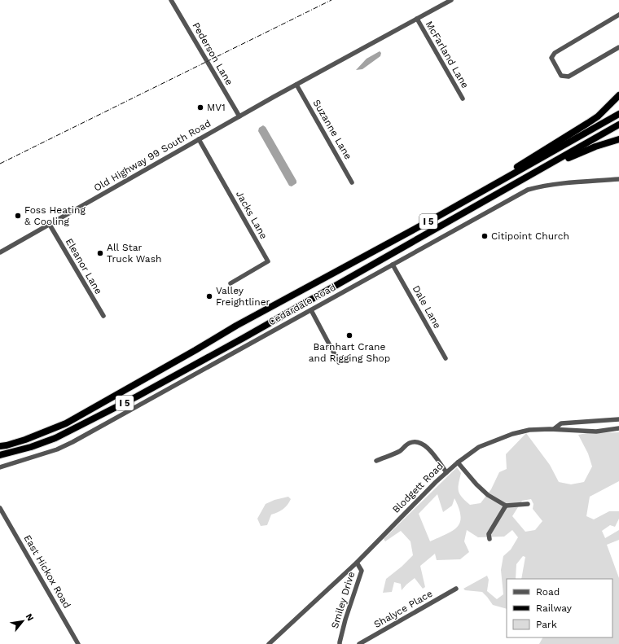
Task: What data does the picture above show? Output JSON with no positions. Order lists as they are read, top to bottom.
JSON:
{
  "streets": {
    "highway": ["I 5"],
    "street": [
      "Pederson Lane",
      "McFarland Lane",
      "Suzanne Lane",
      "Old Highway 99 South Road",
      "Jacks Lane",
      "Eleanor Lane",
      "Cedardale Road",
      "Dale Lane",
      "Blodgett Road",
      "East Hickox Road",
      "Smiley Drive",
      "Shalyce Place"
    ]
  },
  "crossings": [
    ["Pederson Lane", "Old Highway 99 South Road"],
    ["McFarland Lane", "Old Highway 99 South Road"],
    ["Suzanne Lane", "Old Highway 99 South Road"],
    ["Old Highway 99 South Road", "Jacks Lane"],
    ["Old Highway 99 South Road", "Eleanor Lane"],
    ["Cedardale Road", "Dale Lane"],
    ["Blodgett Road", "Smiley Drive"]
  ],
  "places": [
    "MV1",
    "Foss Heating & Cooling",
    "Citipoint Church",
    "All Star Truck Wash",
    "Valley Freightliner",
    "Barnhart Crane and Rigging Shop"
  ],
  "legend": ["Road", "Railway", "Park"],
  "north": "top right"
}
